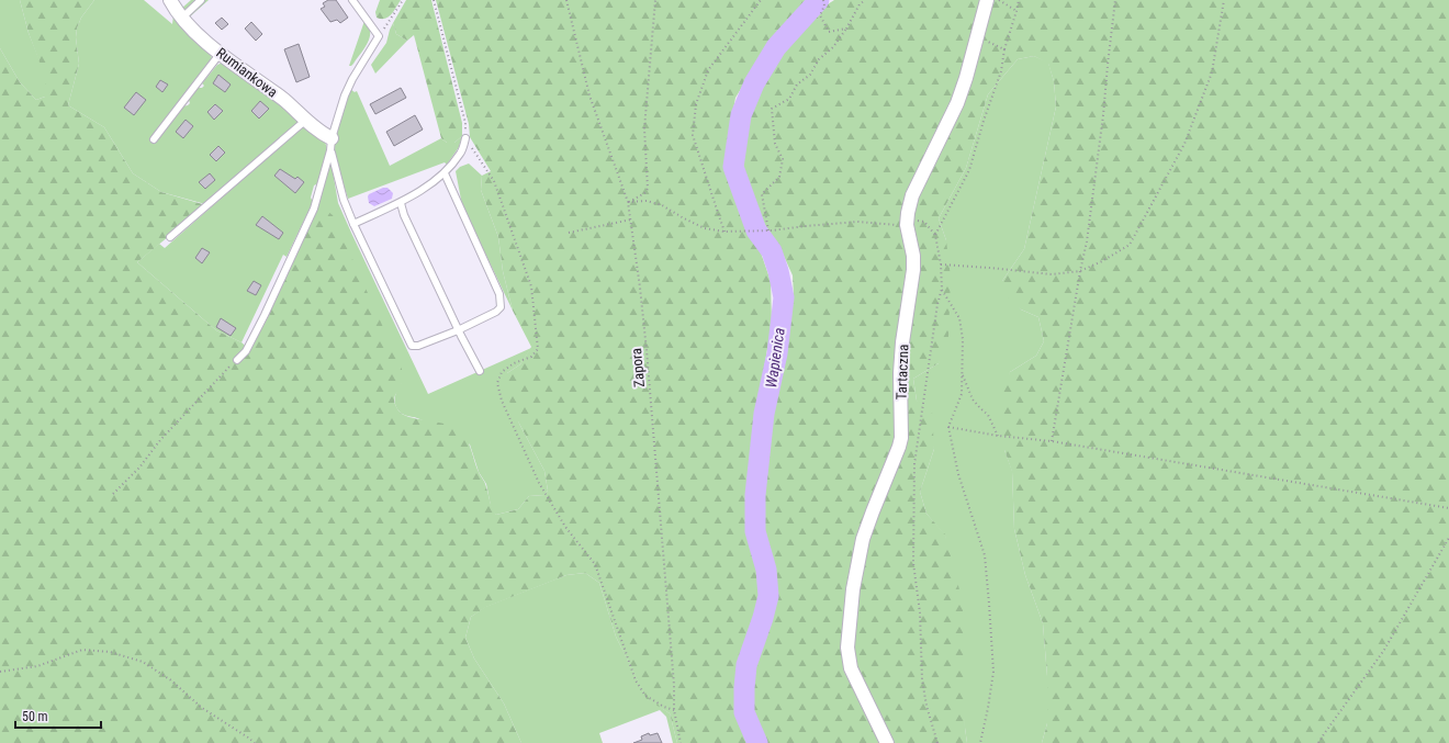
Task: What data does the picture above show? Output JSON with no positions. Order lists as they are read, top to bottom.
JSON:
{
  "streets": {
    "street": ["Rumiankowa", "Tartaczna"],
    "path": ["Zapora"]
  },
  "water": ["Wapienica"],
  "scale_bar": "50 m"
}
